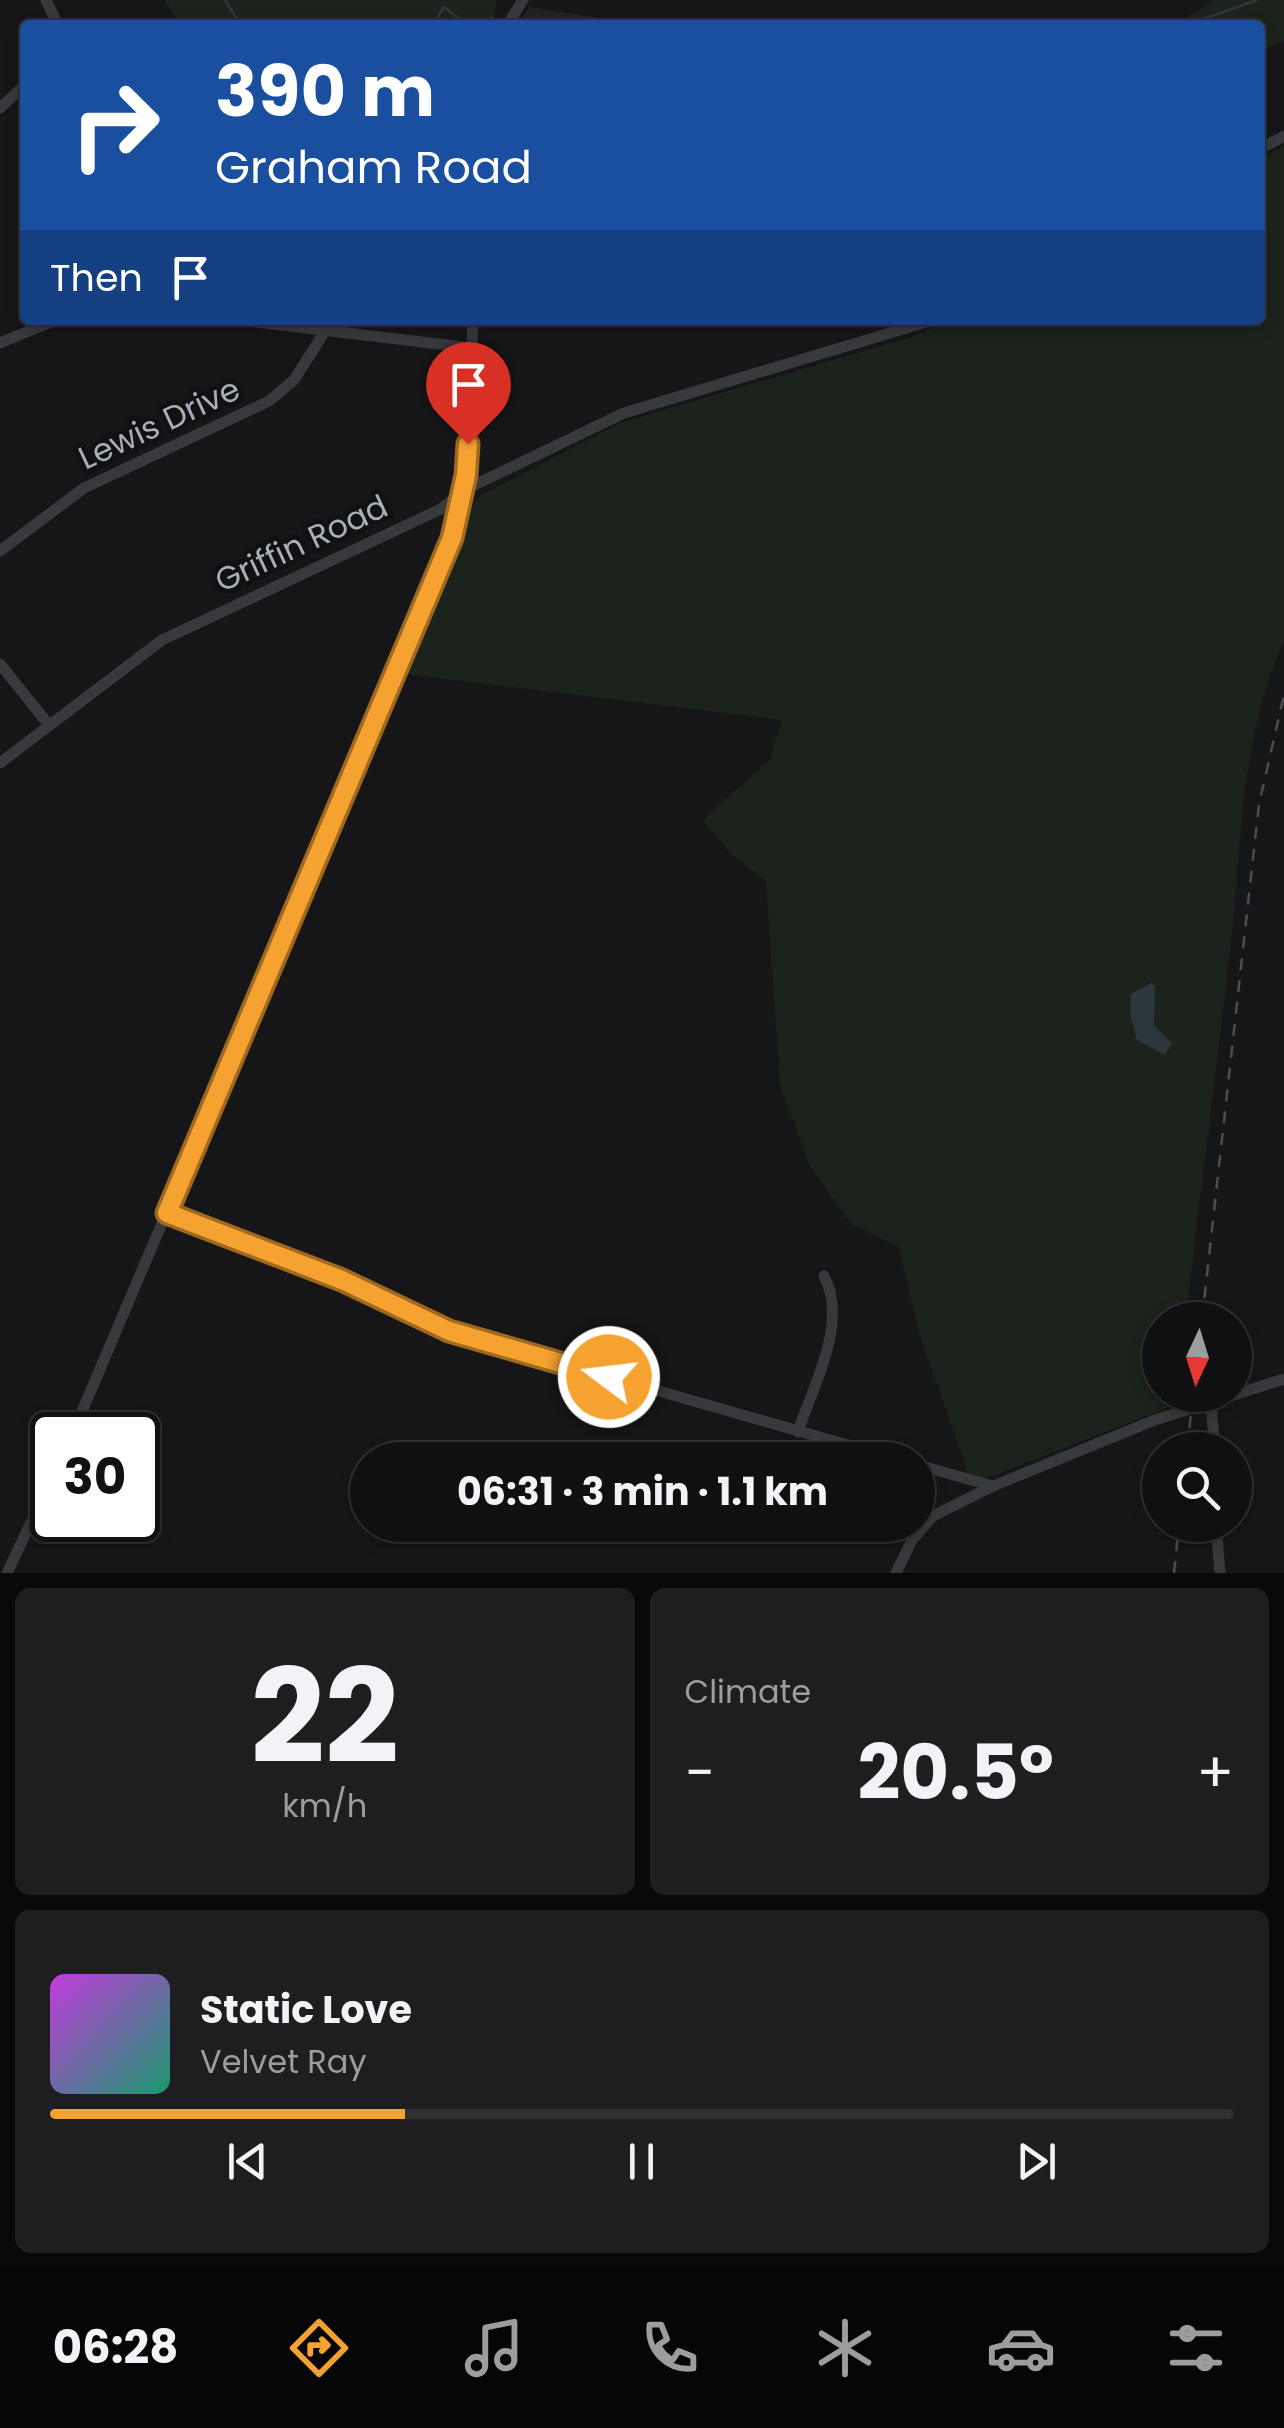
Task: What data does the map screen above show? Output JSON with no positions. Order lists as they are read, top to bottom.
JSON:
{
  "streets": {
    "street": ["Lewis Drive", "Griffin Road"]
  },
  "north": "bottom",
  "page": {
    "turn": ["390 m", "Graham Road"],
    "then": "Then",
    "limit": "30",
    "trip": "06:31 · 3 min · 1.1 km",
    "tile": [
      ["22", "km/h"],
      "Climate"
    ],
    "heat": ["−", "20.5°", "+"],
    "song": ["Static Love", "Velvet Ray"],
    "tabs": "06:28"
  }
}
